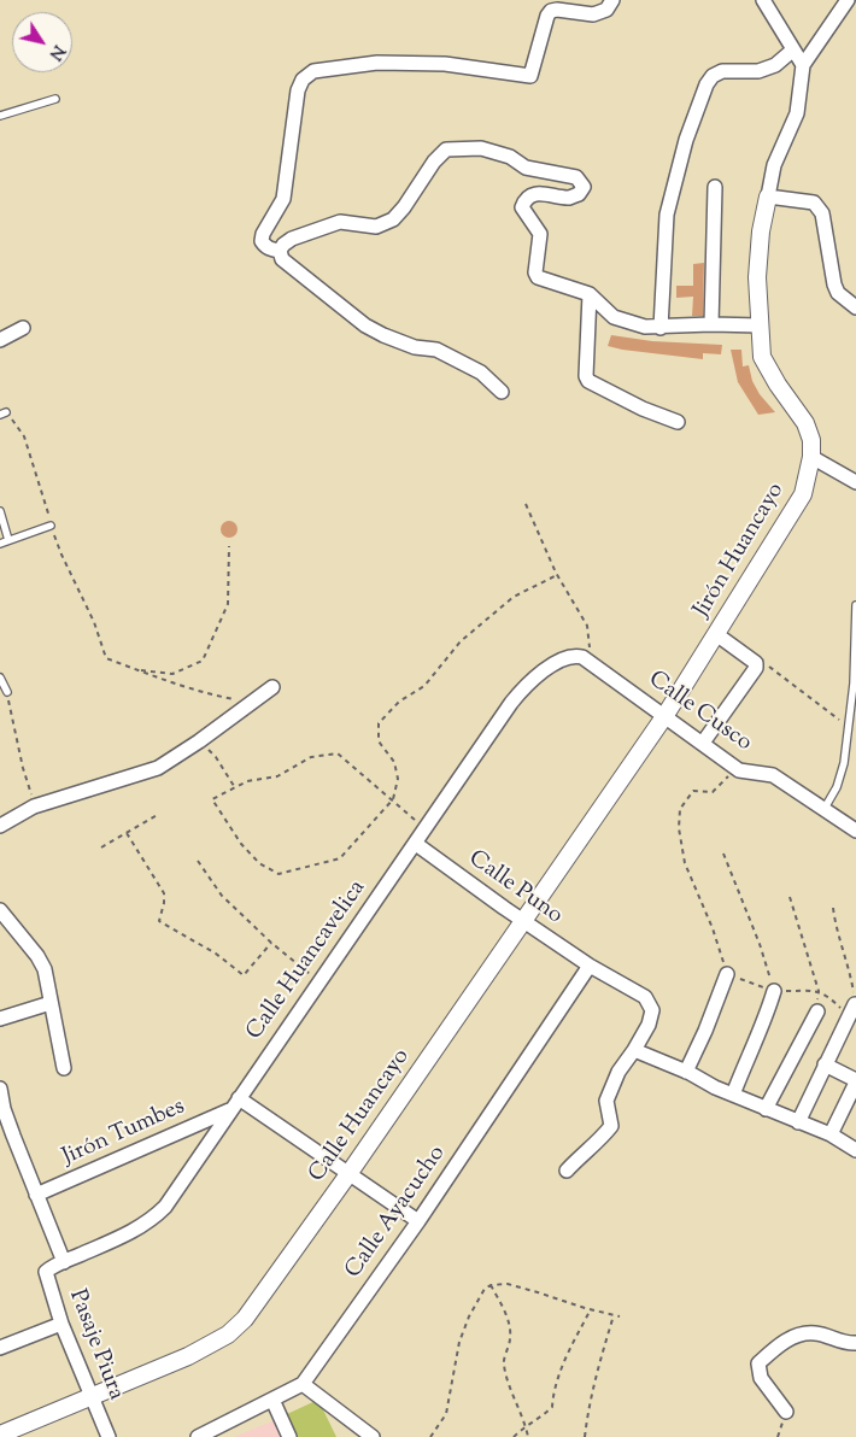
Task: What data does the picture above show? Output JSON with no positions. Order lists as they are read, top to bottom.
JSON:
{
  "streets": {
    "street": [
      "Jirón Huancayo",
      "Calle Cusco",
      "Calle Puno",
      "Calle Huancavelica",
      "Calle Huancayo",
      "Jirón Tumbes",
      "Calle Ayacucho",
      "Pasaje Piura"
    ]
  },
  "crossings": [
    ["Jirón Huancayo", "Calle Cusco"],
    ["Jirón Huancayo", "Calle Huancayo"],
    ["Calle Cusco", "Calle Huancavelica"],
    ["Calle Cusco", "Calle Huancayo"],
    ["Calle Puno", "Calle Huancavelica"],
    ["Calle Puno", "Calle Huancayo"],
    ["Calle Puno", "Calle Ayacucho"],
    ["Calle Huancavelica", "Jirón Tumbes"],
    ["Calle Huancavelica", "Pasaje Piura"],
    ["Calle Huancayo", "Pasaje Piura"]
  ],
  "north": "bottom right"
}
